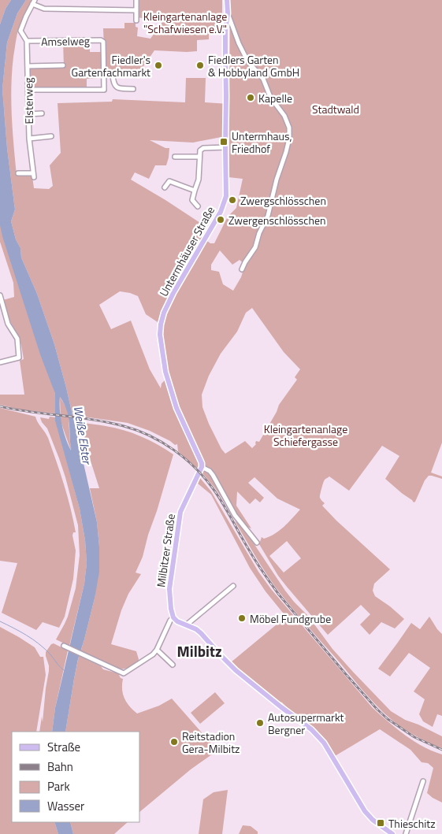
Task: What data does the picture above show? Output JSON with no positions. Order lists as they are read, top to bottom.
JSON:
{
  "streets": {
    "main road": ["Untermhäuser Straße", "Milbitzer Straße"],
    "street": ["Amselweg", "Elsterweg"]
  },
  "crossings": [
    ["Amselweg", "Elsterweg"],
    ["Untermhäuser Straße", "Milbitzer Straße"]
  ],
  "districts": ["Milbitz"],
  "water": ["Weiße Elster"],
  "parks": ["Kleingartenanlage \"Schafwiesen e.V.\"", "Stadtwald", "Kleingartenanlage Schiefergasse"],
  "places": {
    "other": [
      "Fiedler's Gartenfachmarkt",
      "Fiedlers Garten & Hobbyland GmbH",
      "Kapelle",
      "Zwergschlösschen",
      "Zwergenschlösschen",
      "Möbel Fundgrube",
      "Autosupermarkt Bergner",
      "Reitstadion Gera-Milbitz"
    ],
    "transit": ["Untermhaus, Friedhof", "Thieschitz"]
  },
  "legend": [
    "Straße",
    "Bahn",
    "Park",
    "Wasser"
  ]
}
